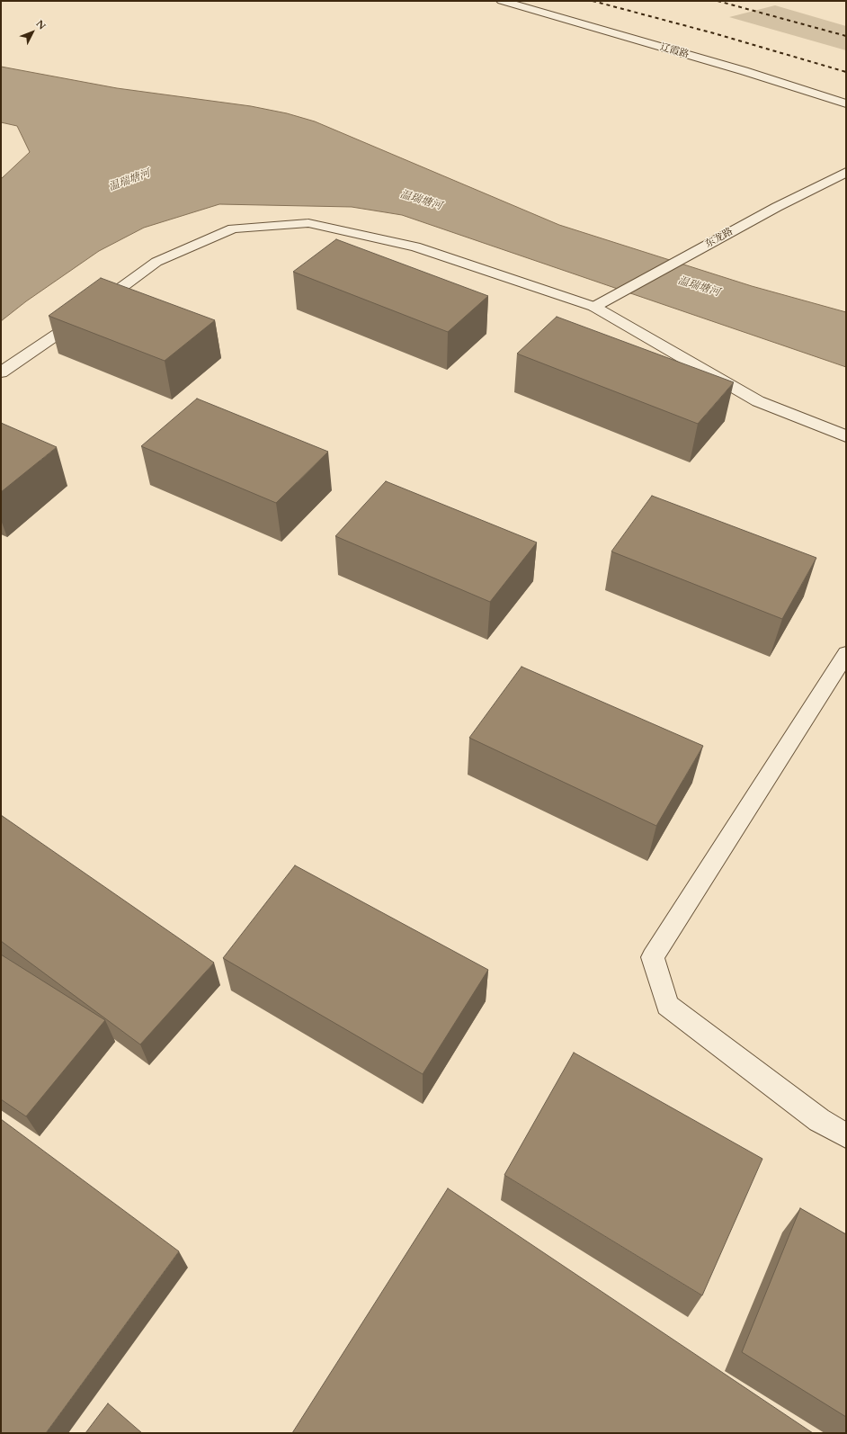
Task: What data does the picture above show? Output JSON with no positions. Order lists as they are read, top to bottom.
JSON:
{
  "streets": {
    "street": ["辽霞路", "东龙路"]
  },
  "water": ["温瑞塘河"],
  "north": "top right"
}
